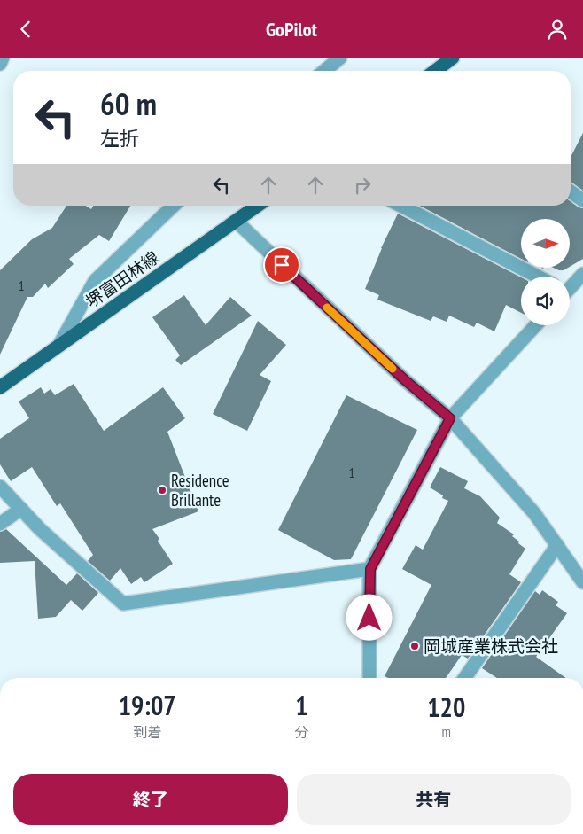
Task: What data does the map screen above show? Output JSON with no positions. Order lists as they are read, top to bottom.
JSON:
{
  "streets": {
    "main road": ["堺富田林線"]
  },
  "places": ["Residence Brillante", "岡城産業株式会社"],
  "house_numbers": ["1", "1"],
  "north": "right",
  "page": {
    "header": "GoPilot",
    "turn": ["60 m", "左折"],
    "eta": [
      "19:07",
      "到着",
      "1",
      "分",
      "120",
      "m"
    ],
    "buttons": ["終了", "共有"]
  }
}
